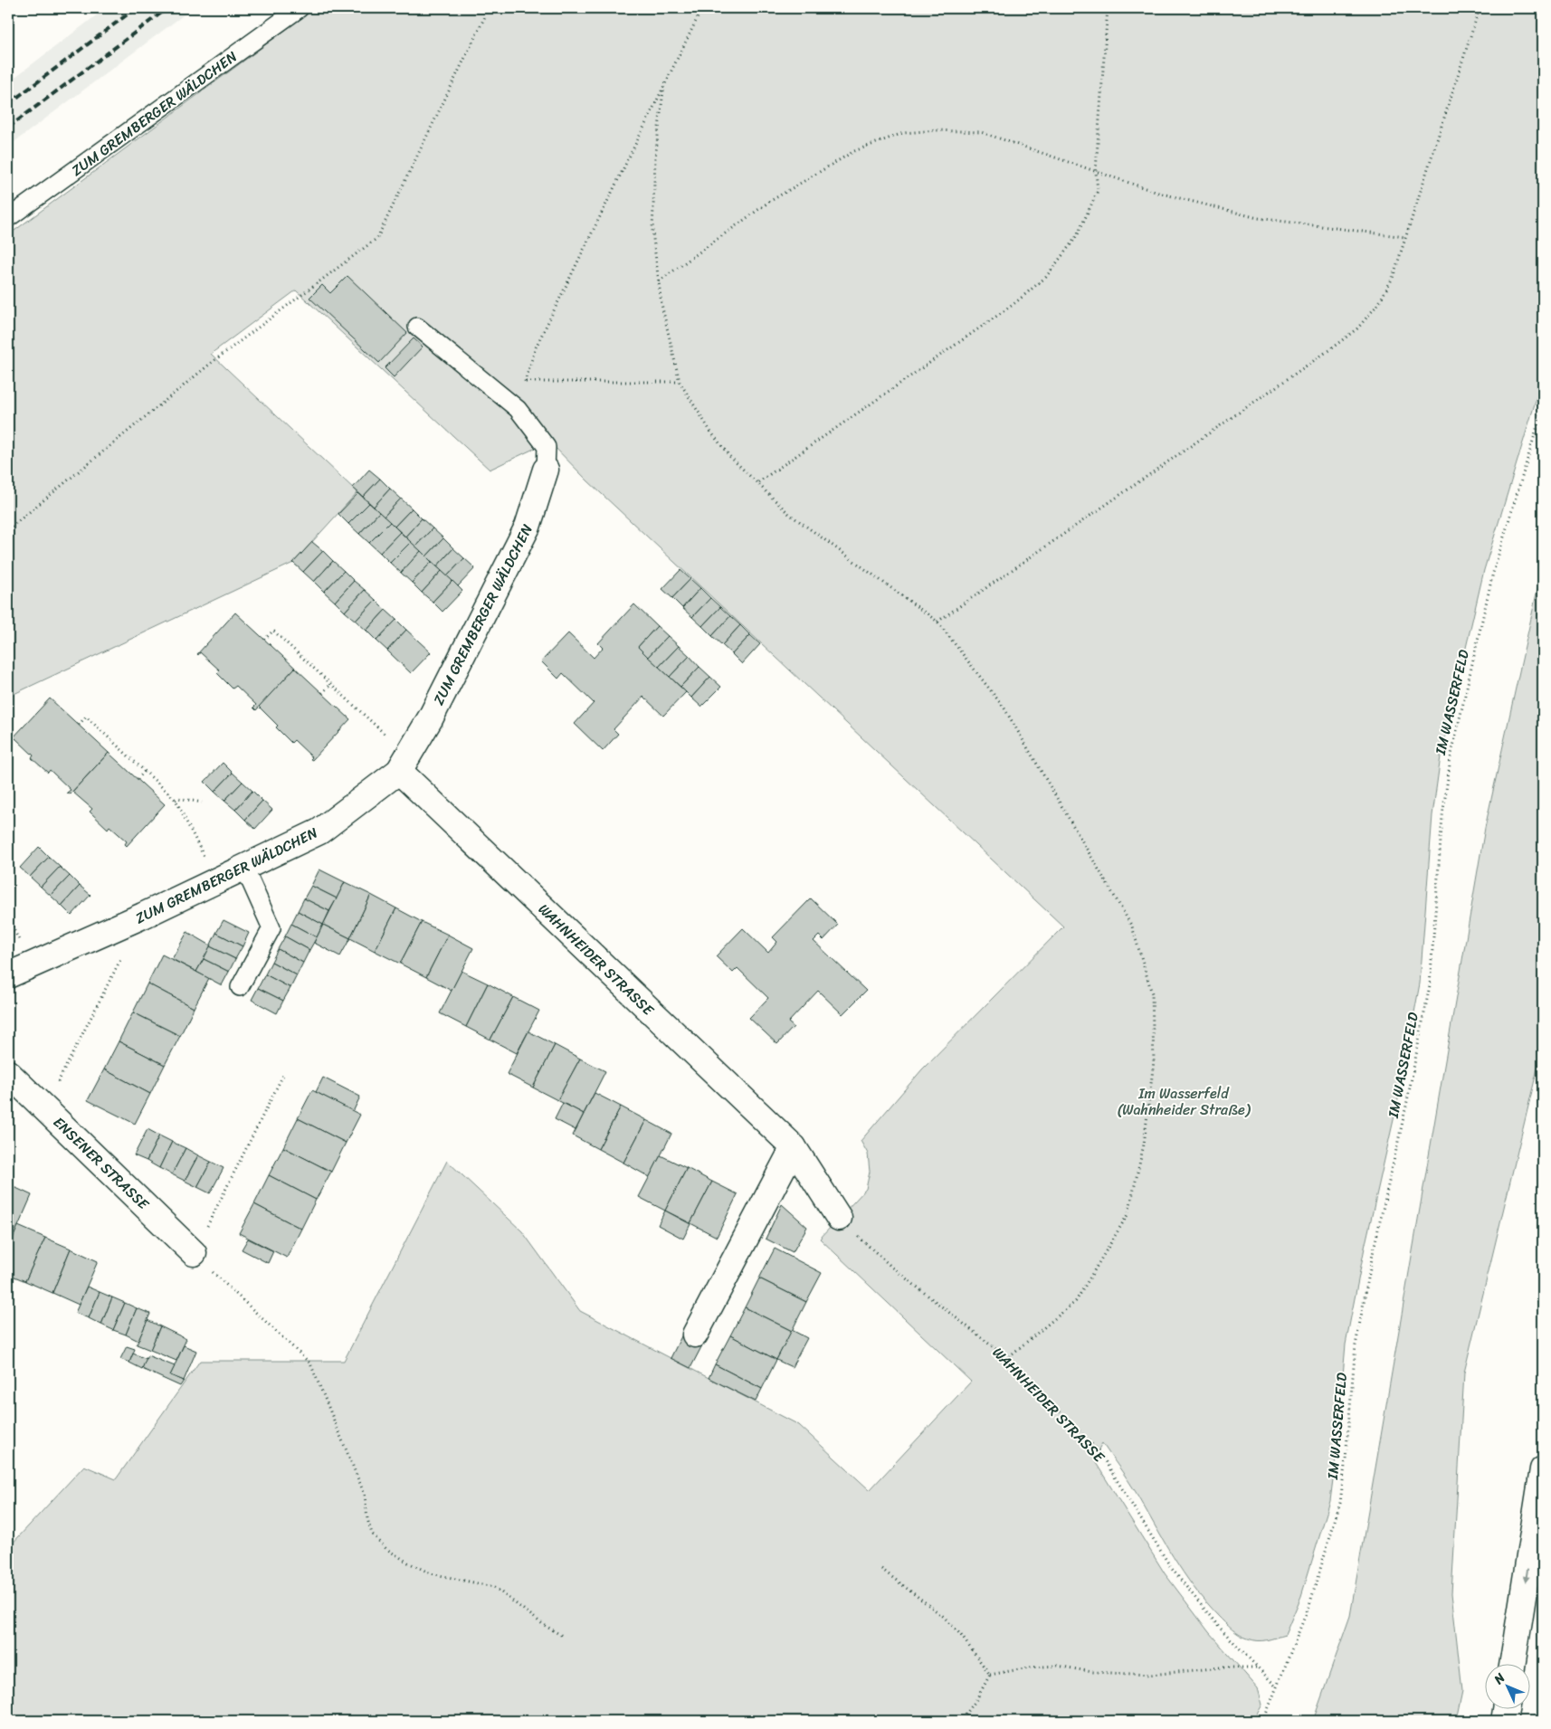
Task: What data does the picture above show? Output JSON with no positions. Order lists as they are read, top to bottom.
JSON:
{
  "streets": {
    "main road": ["ZUM GREMBERGER WÄLDCHEN", "WAHNHEIDER STRASSE", "ENSENER STRASSE"],
    "path": ["IM WASSERFELD"]
  },
  "crossings": [
    ["ZUM GREMBERGER WÄLDCHEN", "WAHNHEIDER STRASSE"],
    ["IM WASSERFELD", "WAHNHEIDER STRASSE"]
  ],
  "parks": ["Im Wasserfeld (Wahnheider Straße)"],
  "north": "top left"
}
